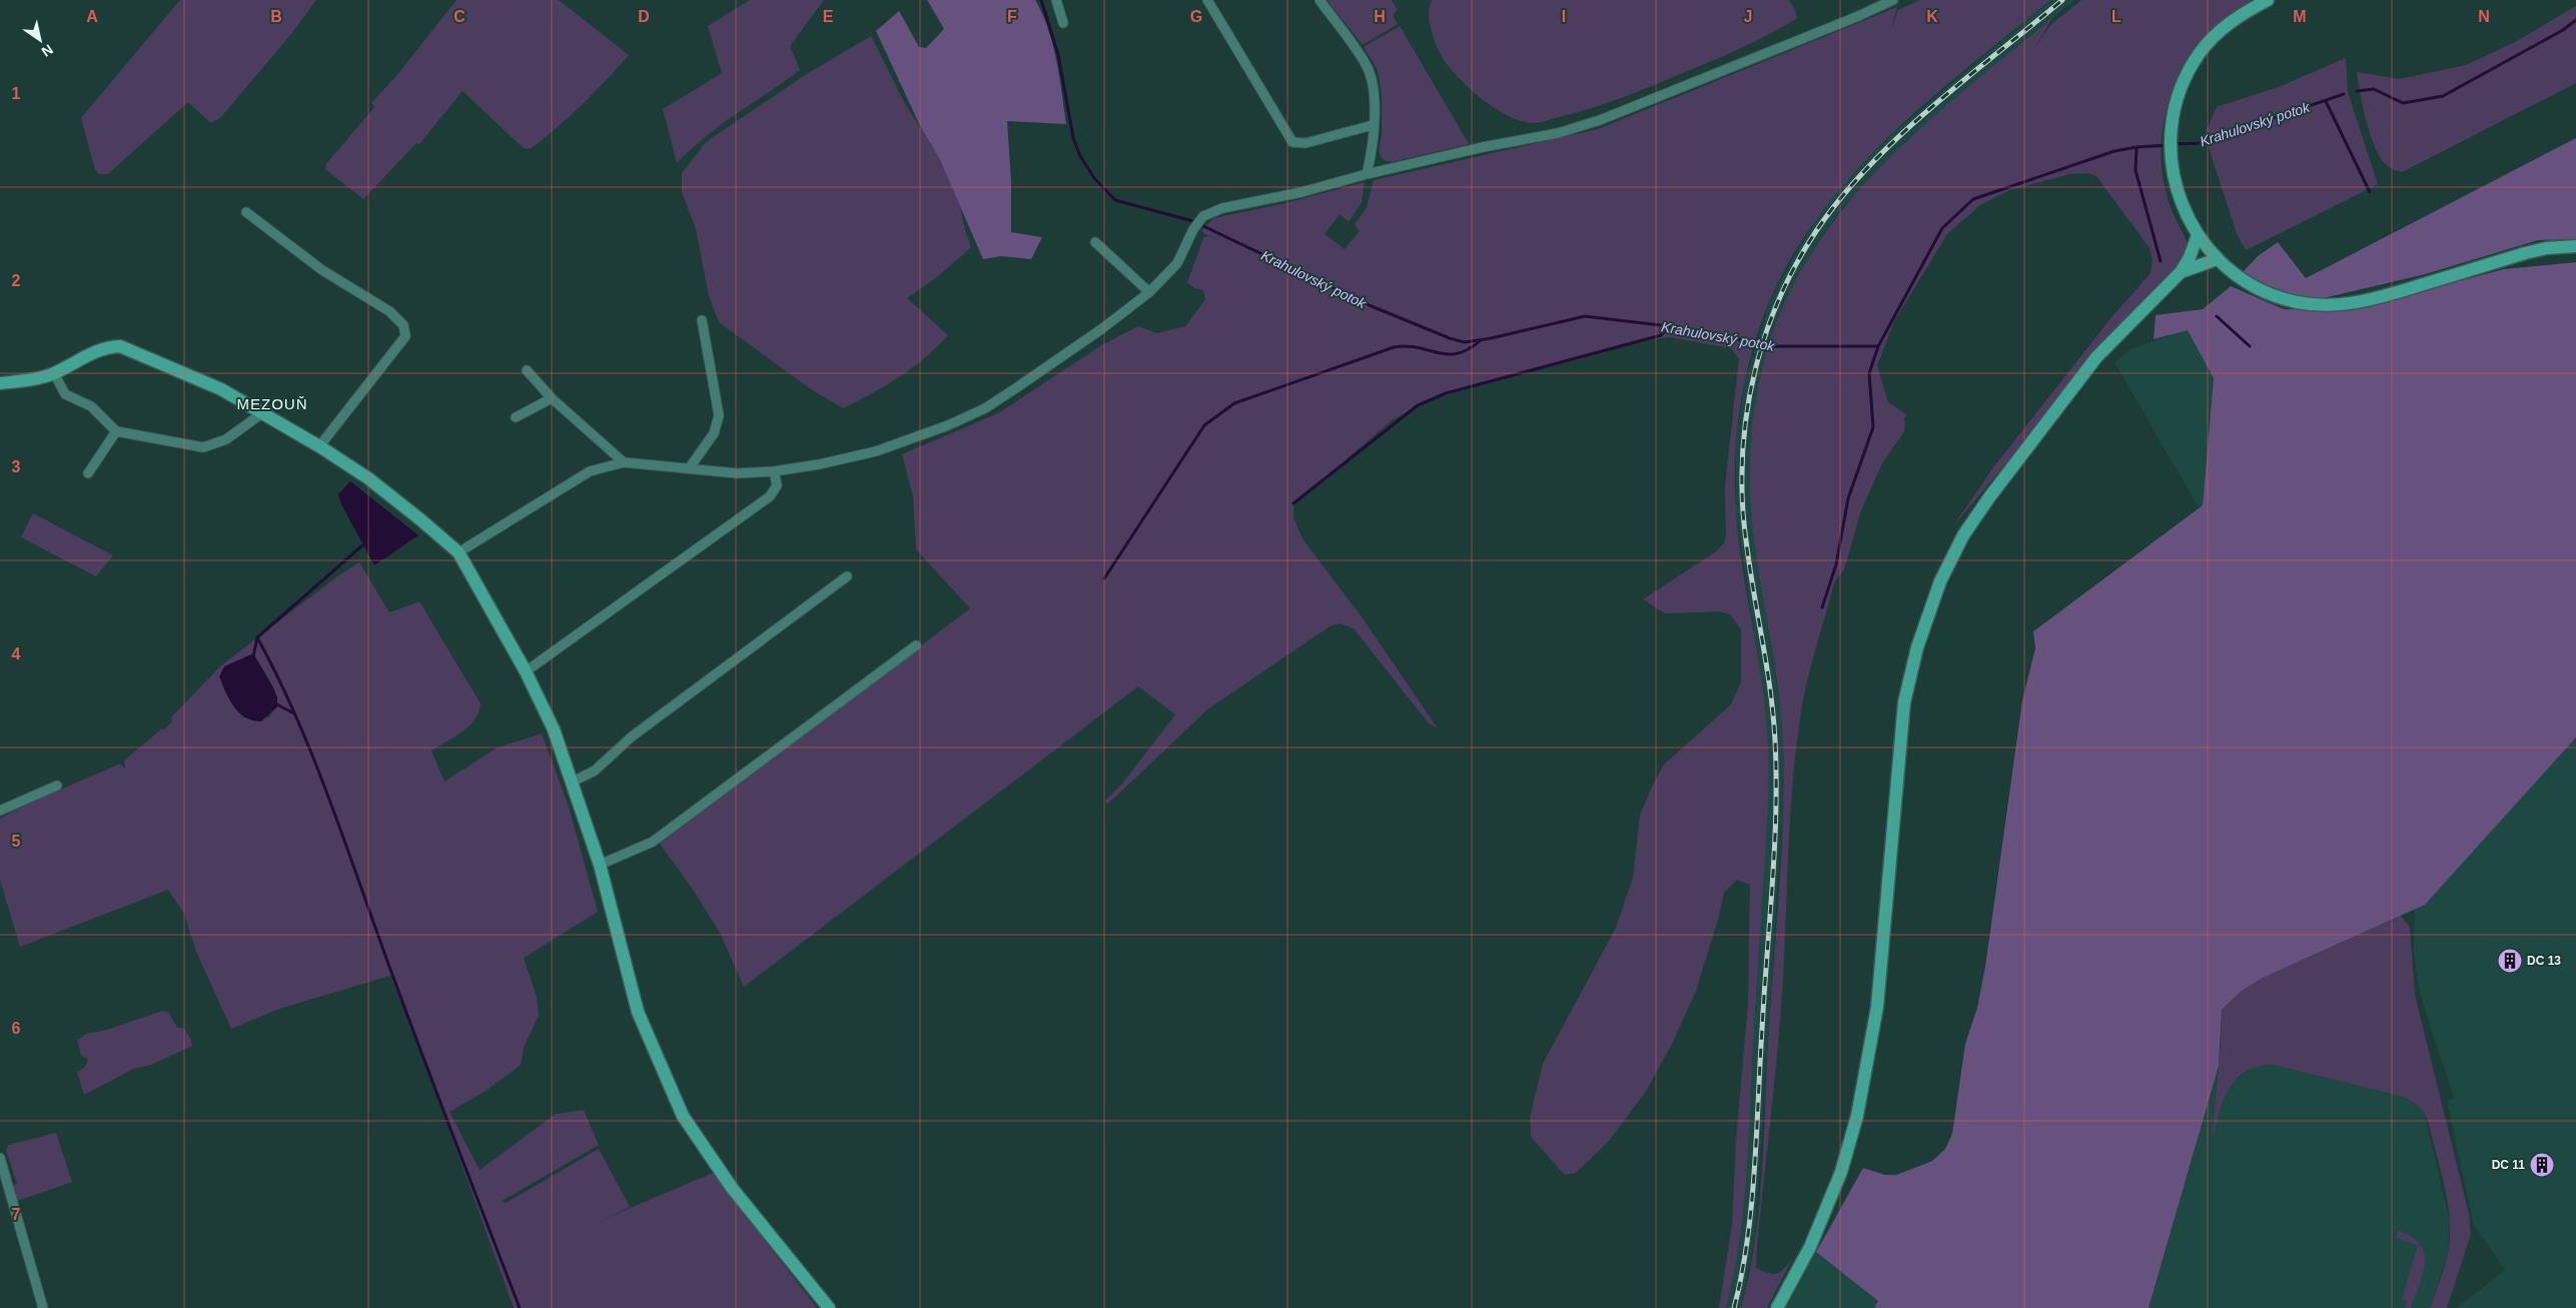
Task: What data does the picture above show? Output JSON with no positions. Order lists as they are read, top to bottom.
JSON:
{
  "districts": ["MEZOUŇ"],
  "water": ["Krahulovský potok"],
  "places": {
    "building": ["DC 13", "DC 11"]
  },
  "north": "bottom right",
  "grid": {
    "columns": [
      "A",
      "B",
      "C",
      "D",
      "E",
      "F",
      "G",
      "H",
      "I",
      "J",
      "K",
      "L",
      "M",
      "N"
    ],
    "rows": [
      "1",
      "2",
      "3",
      "4",
      "5",
      "6",
      "7"
    ]
  }
}
